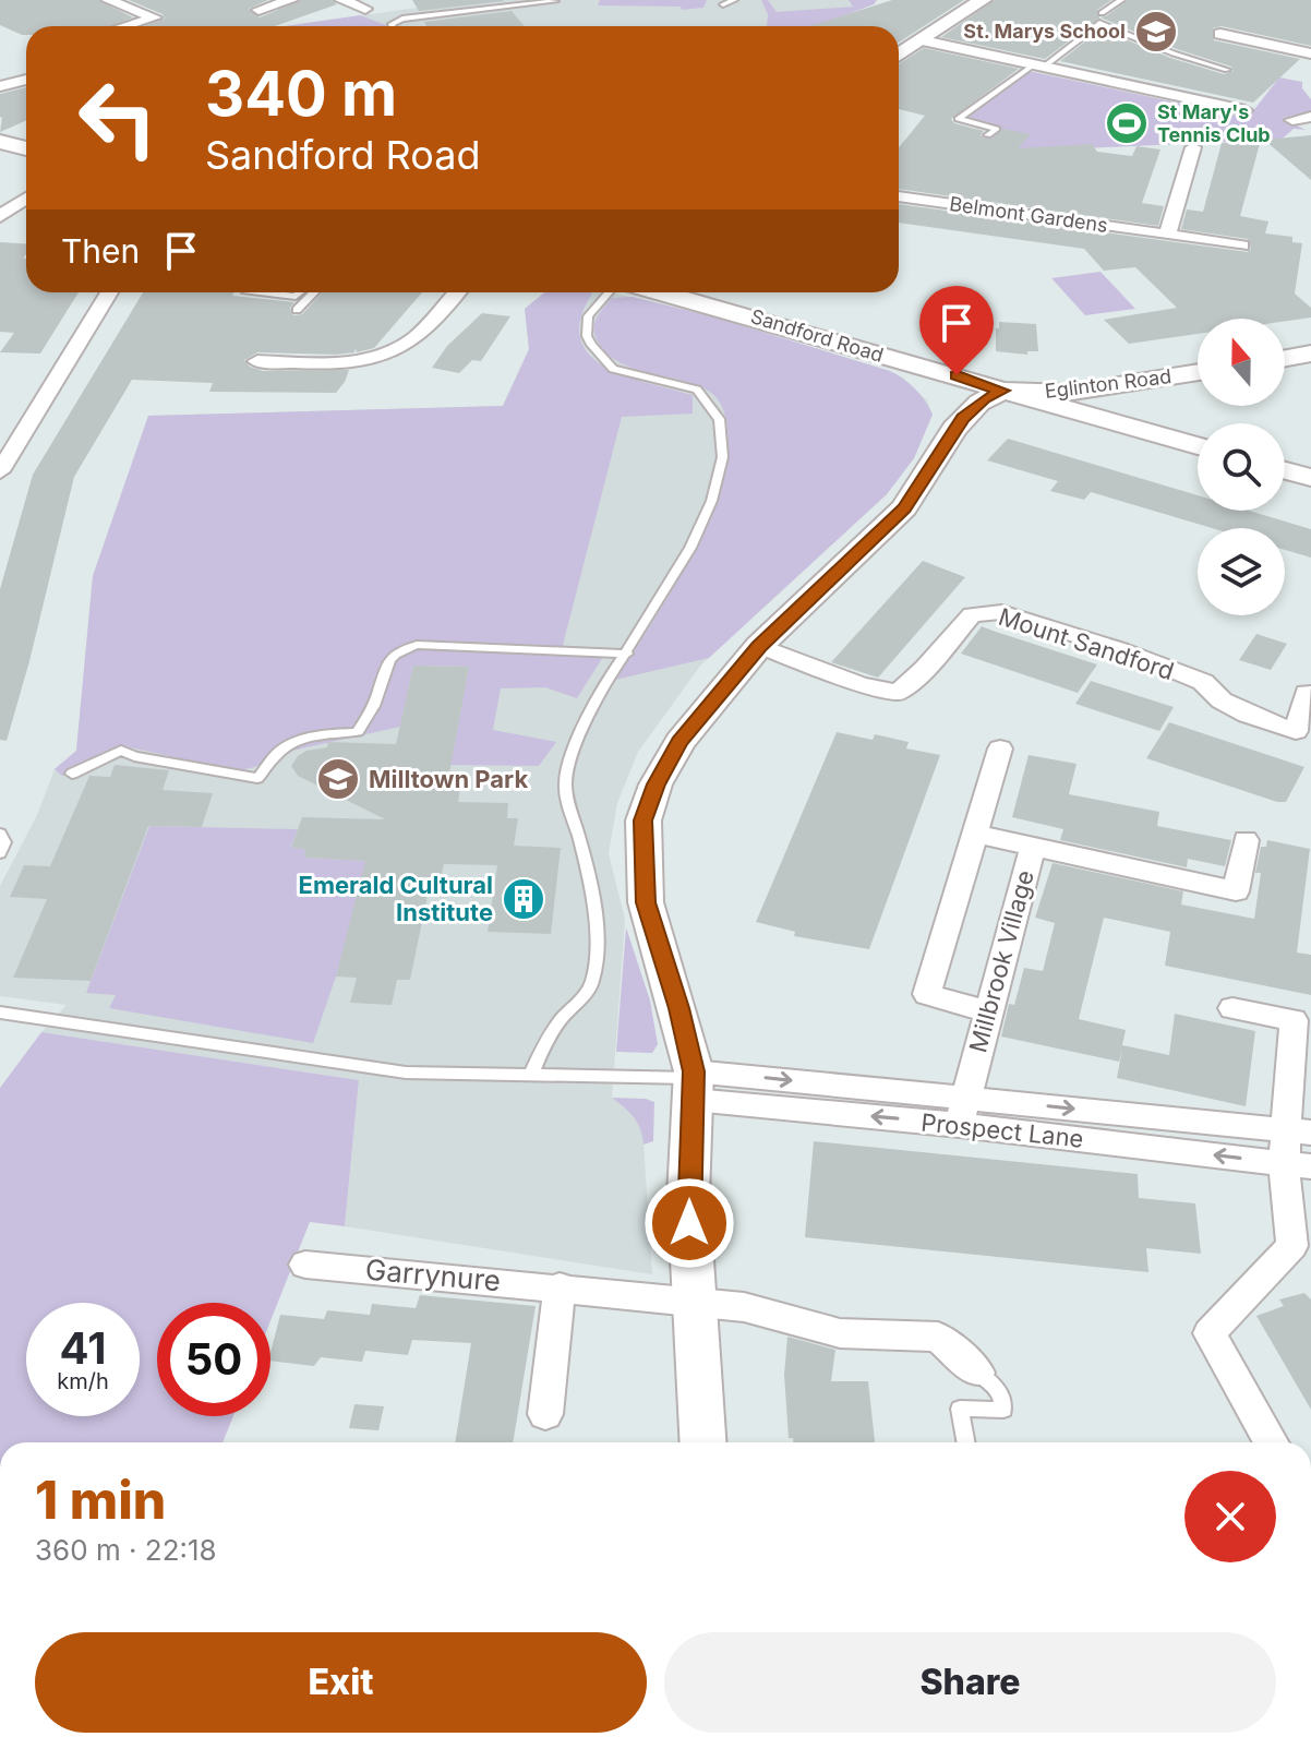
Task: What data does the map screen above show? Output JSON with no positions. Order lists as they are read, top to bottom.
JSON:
{
  "streets": {
    "main road": ["Sandford Road", "Eglinton Road"],
    "street": [
      "Belmont Gardens",
      "Mount Sandford",
      "Millbrook Village",
      "Prospect Lane",
      "Garrynure"
    ]
  },
  "crossings": [
    ["Sandford Road", "Eglinton Road"],
    ["Millbrook Village", "Prospect Lane"]
  ],
  "places": {
    "school or university": ["St. Marys School", "Milltown Park"],
    "sports": ["St Mary's Tennis Club"],
    "building": ["Emerald Cultural Institute"]
  },
  "north": "top",
  "page": {
    "turn": ["340 m", "Sandford Road"],
    "then": "Then",
    "speed": "41 km/h",
    "limit": "50",
    "heading": ["1 min", "360 m · 22:18"],
    "buttons": ["Exit", "Share"]
  }
}
